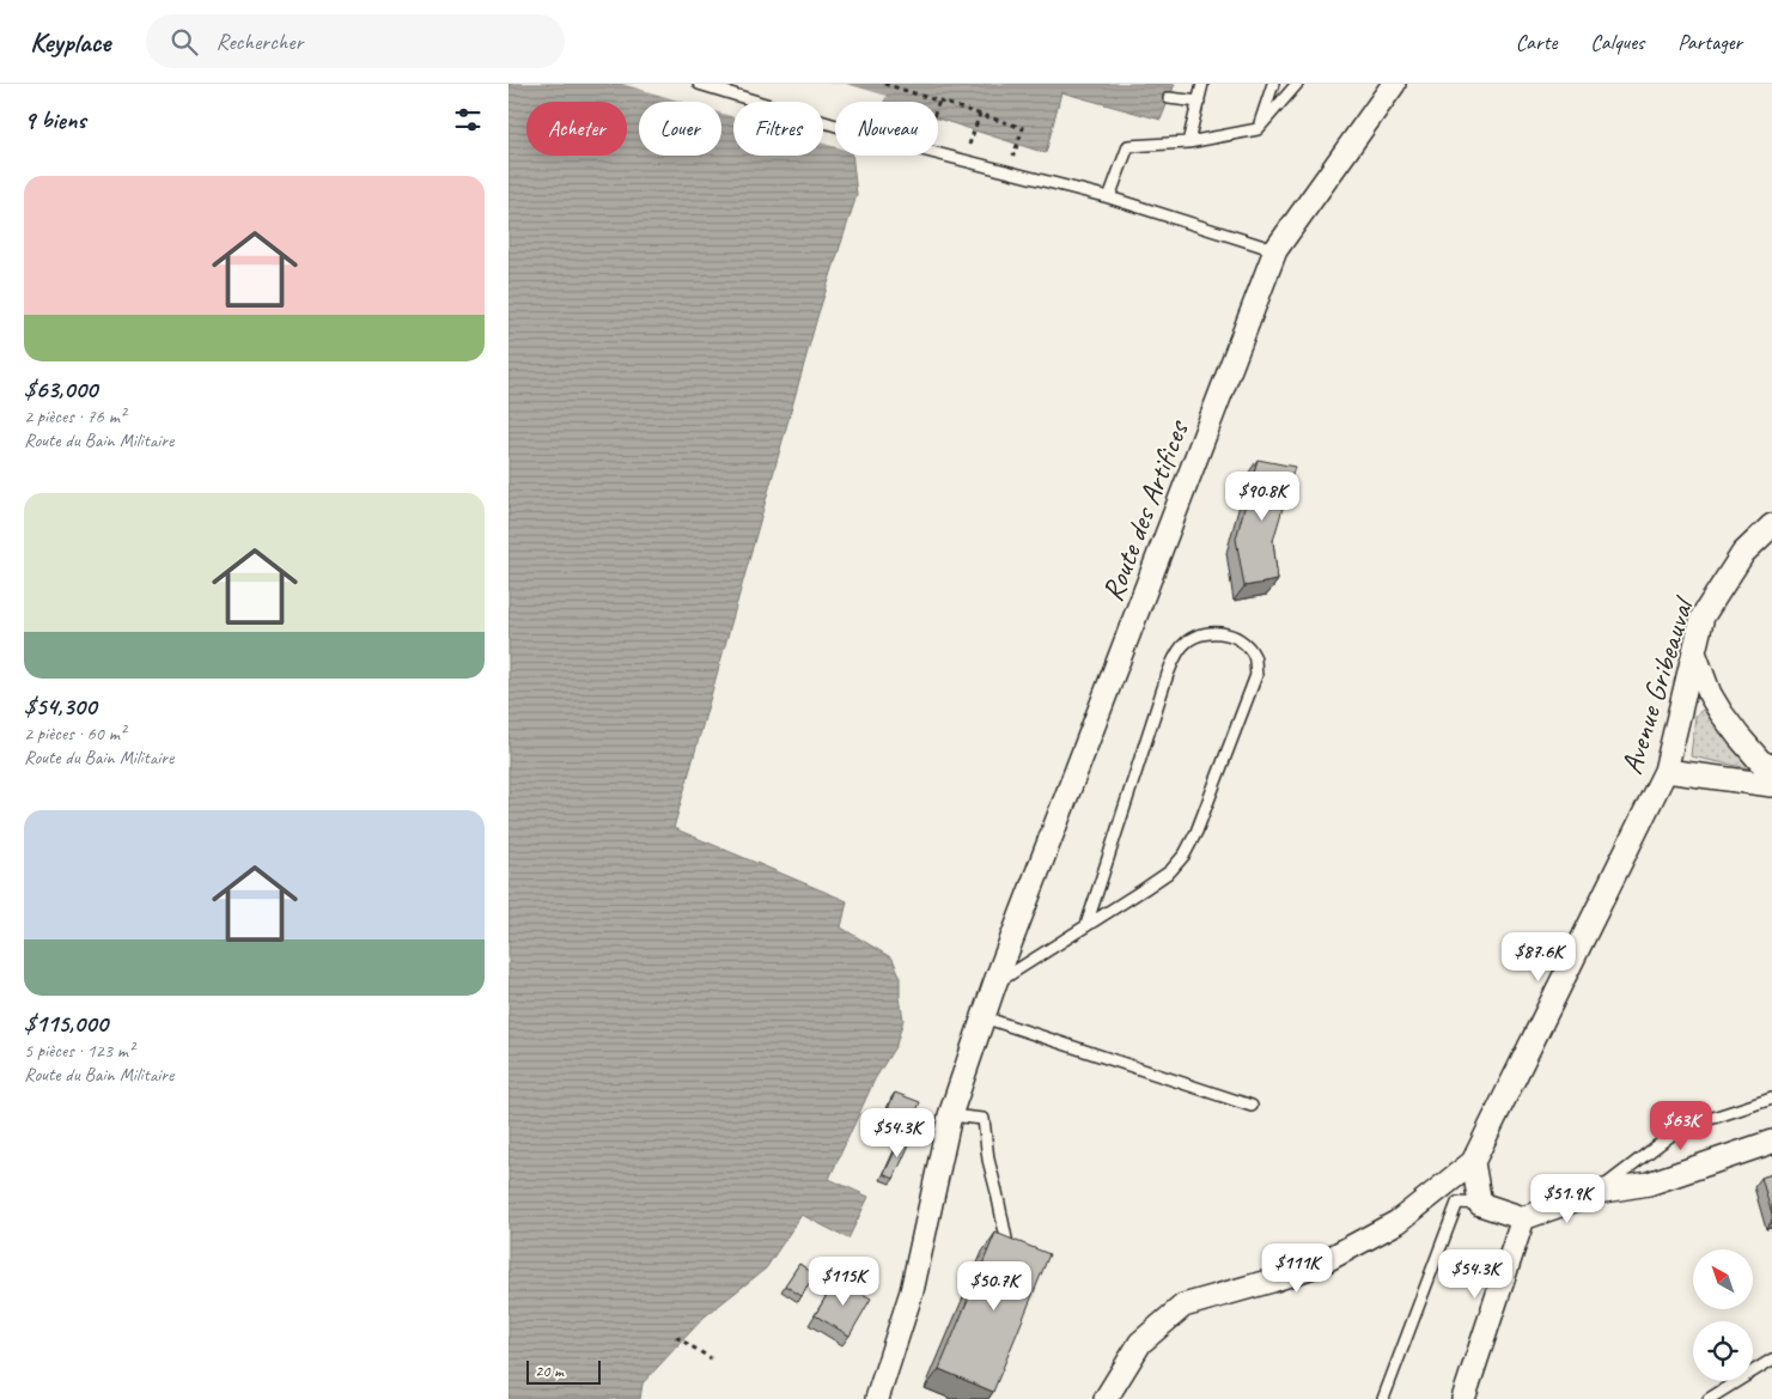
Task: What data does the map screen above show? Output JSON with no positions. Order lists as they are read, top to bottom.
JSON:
{
  "streets": {
    "street": ["Route des Artifices", "Avenue Gribeauval"]
  },
  "scale_bar": "20 m",
  "north": "top left",
  "page": {
    "header": "Keyplace",
    "search": "Rechercher",
    "nav": ["Carte", "Calques", "Partager"],
    "heading": "9 biens",
    "chip": [
      "Acheter",
      "Louer",
      "Filtres",
      "Nouveau"
    ],
    "list": [
      {
        "name": "$63,000",
        "note": "2 pièces · 76 m² · Route du Bain Militaire"
      },
      {
        "name": "$54,300",
        "note": "2 pièces · 60 m² · Route du Bain Militaire"
      },
      {
        "name": "$115,000",
        "note": "5 pièces · 123 m² · Route du Bain Militaire"
      }
    ],
    "price": [
      "$90.8K",
      "$87.6K",
      "$63K",
      "$54.3K",
      "$51.9K",
      "$111K",
      "$54.3K",
      "$115K",
      "$50.7K"
    ],
    "scale": "20 m"
  }
}
